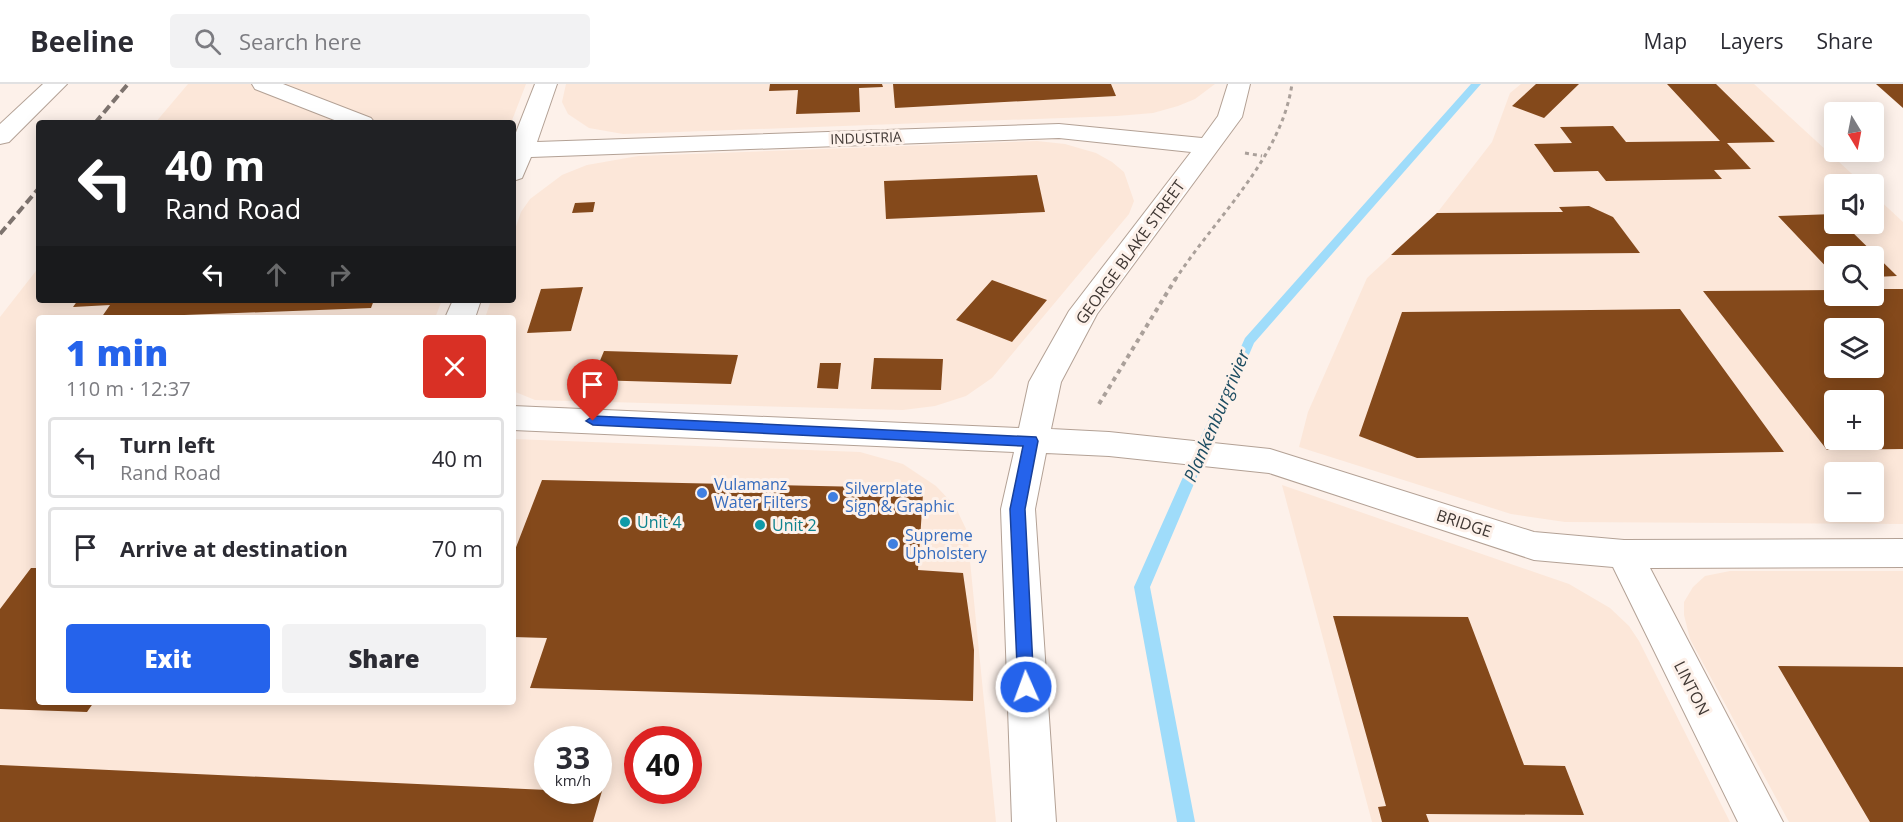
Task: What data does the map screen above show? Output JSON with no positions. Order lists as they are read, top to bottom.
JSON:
{
  "streets": {
    "street": [
      "INDUSTRIA",
      "GEORGE BLAKE STREET",
      "BRIDGE",
      "LINTON"
    ]
  },
  "crossings": [
    ["INDUSTRIA", "GEORGE BLAKE STREET"],
    ["GEORGE BLAKE STREET", "BRIDGE"],
    ["BRIDGE", "LINTON"]
  ],
  "water": ["Plankenburgrivier"],
  "places": [
    "Vulamanz Water Filters",
    "Silverplate Sign & Graphic",
    "Unit 4",
    "Unit 2",
    "Supreme Upholstery"
  ],
  "north": "bottom",
  "page": {
    "header": "Beeline",
    "search": "Search here",
    "nav": ["Map", "Layers", "Share"],
    "map_buttons": ["+", "−"],
    "turn": ["40 m", "Rand Road"],
    "heading": ["1 min", "110 m · 12:37"],
    "list": [
      {
        "name": "Turn left",
        "note": "Rand Road",
        "value": "40 m"
      },
      {
        "name": "Arrive at destination",
        "value": "70 m"
      }
    ],
    "buttons": ["Exit", "Share"],
    "speed": "33 km/h",
    "limit": "40"
  }
}
